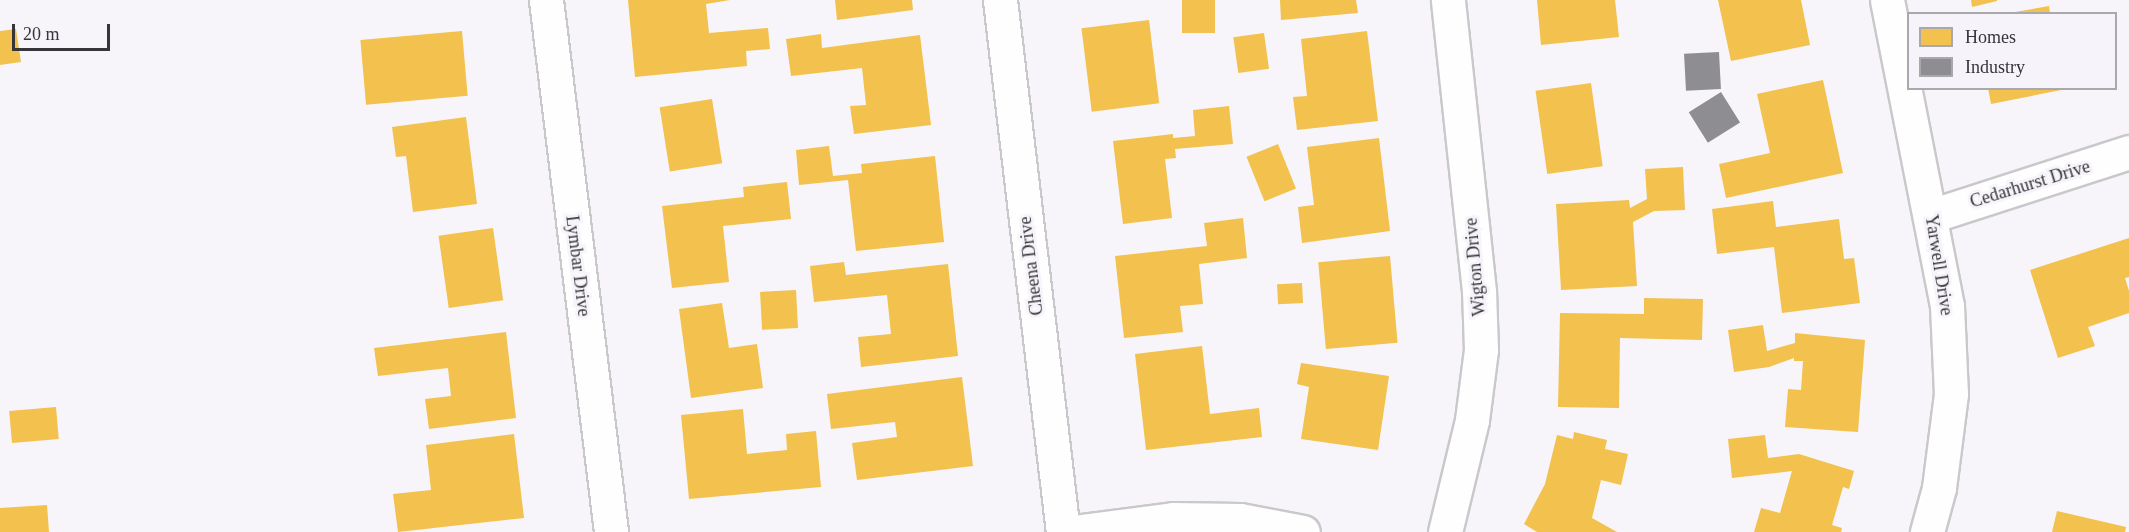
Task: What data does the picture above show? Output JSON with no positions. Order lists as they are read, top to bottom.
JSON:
{
  "streets": {
    "street": [
      "Cedarhurst Drive",
      "Yarwell Drive",
      "Lymbar Drive",
      "Cheena Drive",
      "Wigton Drive"
    ]
  },
  "crossings": [
    ["Cedarhurst Drive", "Yarwell Drive"]
  ],
  "legend": ["Homes", "Industry"],
  "scale_bar": "20 m"
}
